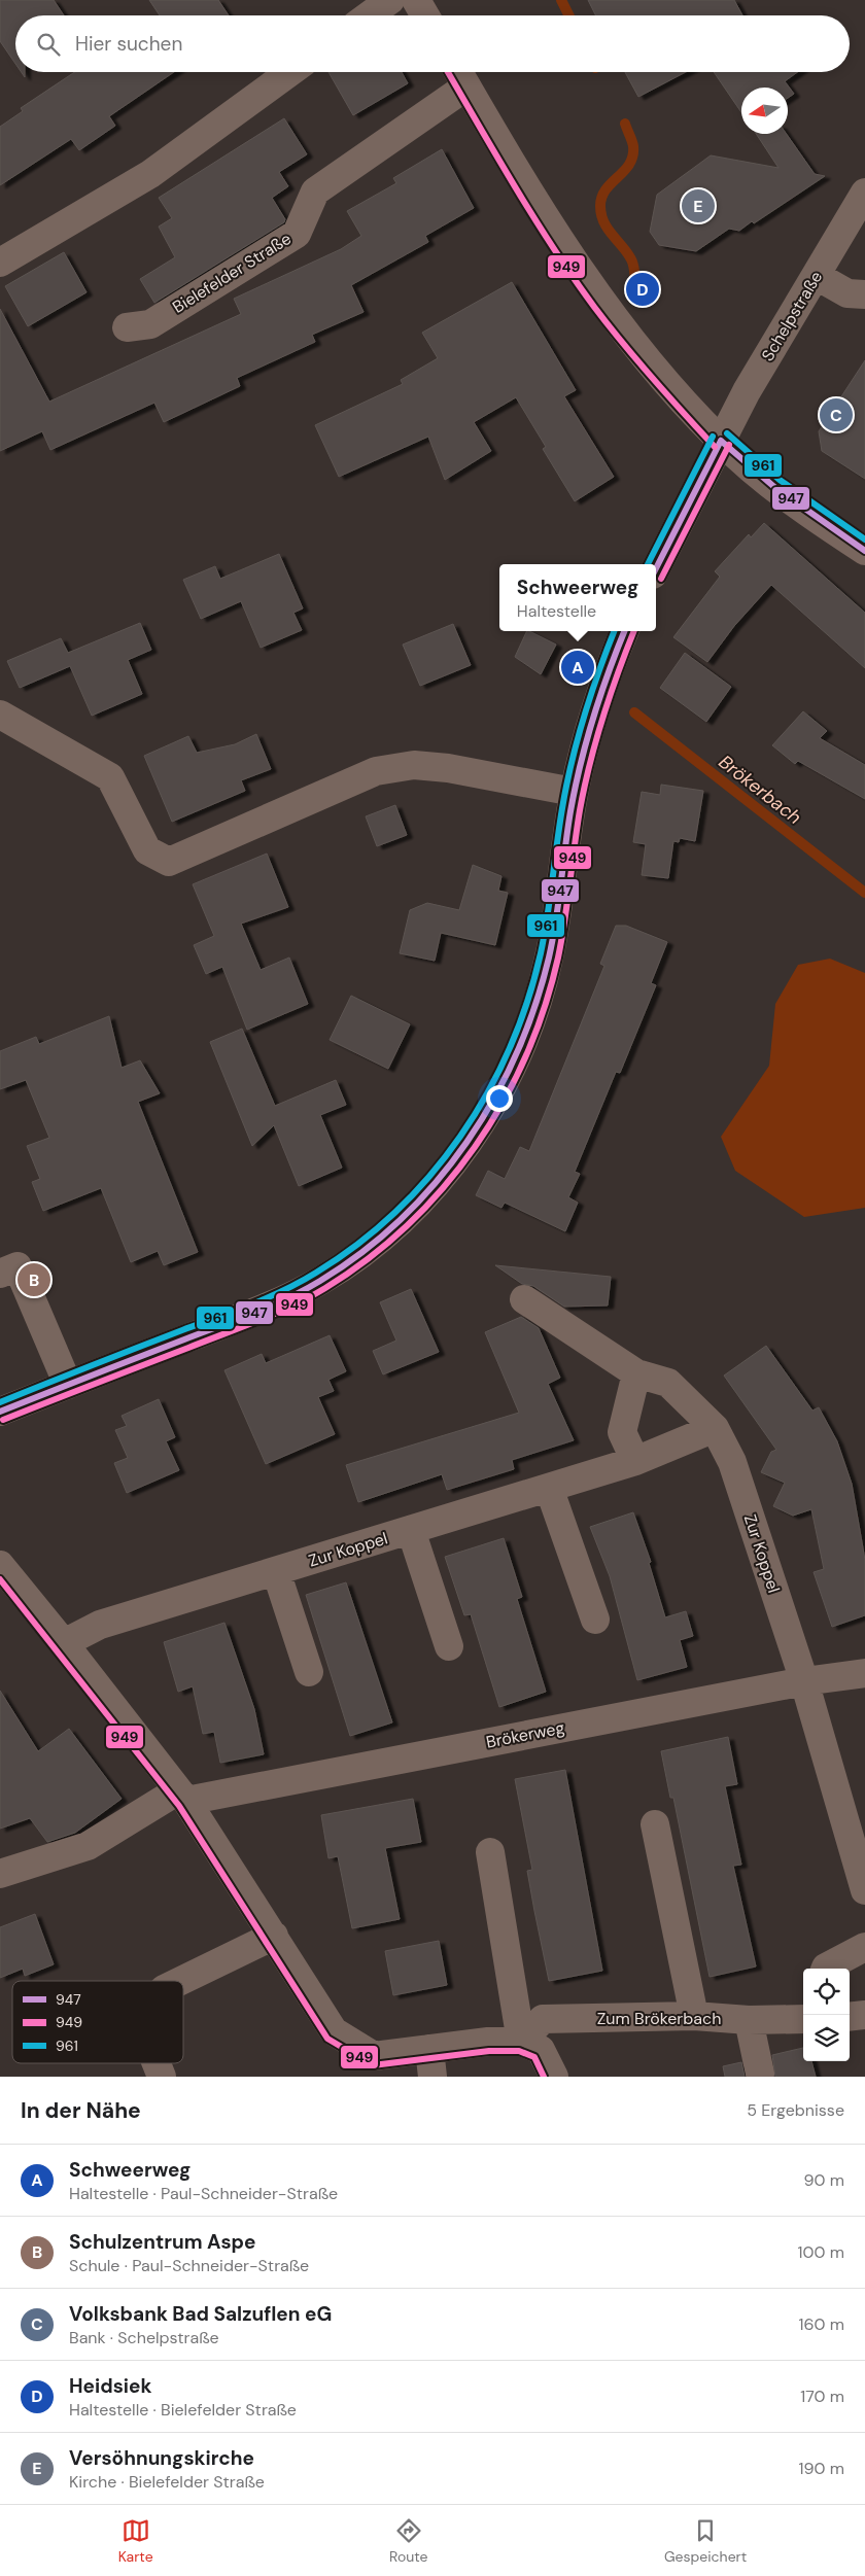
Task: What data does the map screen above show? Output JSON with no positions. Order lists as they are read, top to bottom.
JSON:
{
  "streets": {
    "main road": ["Bielefelder Straße"],
    "street": [
      "Schelpstraße",
      "Zur Koppel",
      "Brökerweg",
      "Zum Brökerbach"
    ]
  },
  "crossings": [
    ["Bielefelder Straße", "Schelpstraße"],
    ["Zur Koppel", "Brökerweg"]
  ],
  "water": ["Brökerbach"],
  "lines": ["transit line 949", "transit line 961", "transit line 947"],
  "legend": ["947", "949", "961"],
  "north": "left",
  "page": {
    "search": "Hier suchen",
    "pins": [
      "E",
      "D",
      "C",
      "A",
      "B"
    ],
    "popup": ["Schweerweg", "Haltestelle"],
    "heading": ["In der Nähe", "5 Ergebnisse"],
    "list": [
      {
        "mark": "A",
        "name": "Schweerweg",
        "note": "Haltestelle · Paul-Schneider-Straße",
        "value": "90 m"
      },
      {
        "mark": "B",
        "name": "Schulzentrum Aspe",
        "note": "Schule · Paul-Schneider-Straße",
        "value": "100 m"
      },
      {
        "mark": "C",
        "name": "Volksbank Bad Salzuflen eG",
        "note": "Bank · Schelpstraße",
        "value": "160 m"
      },
      {
        "mark": "D",
        "name": "Heidsiek",
        "note": "Haltestelle · Bielefelder Straße",
        "value": "170 m"
      },
      {
        "mark": "E",
        "name": "Versöhnungskirche",
        "note": "Kirche · Bielefelder Straße",
        "value": "190 m"
      }
    ],
    "nav": ["Karte", "Route", "Gespeichert"]
  }
}
